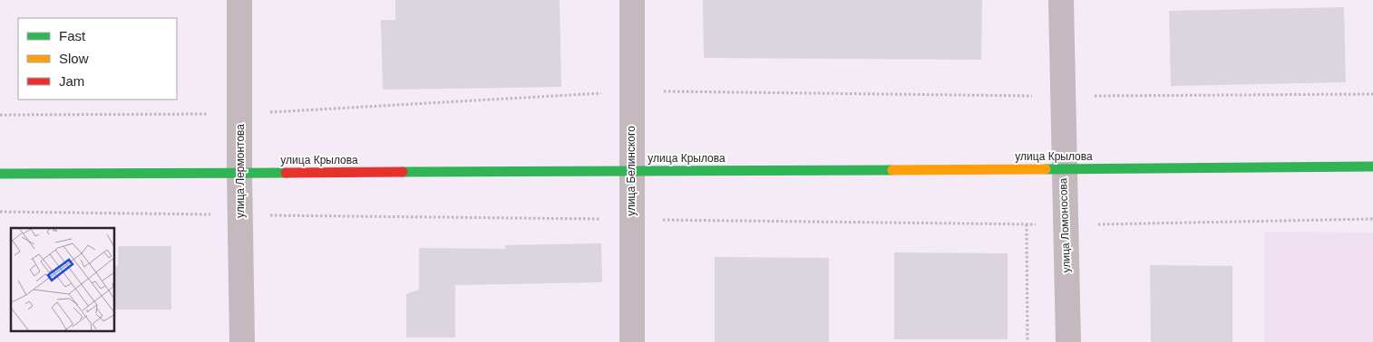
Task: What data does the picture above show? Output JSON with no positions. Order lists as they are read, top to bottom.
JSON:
{
  "streets": {
    "main road": ["улица Крылова"],
    "street": ["улица Лермонтова", "улица Белинского", "улица Ломоносова"]
  },
  "crossings": [
    ["улица Крылова", "улица Лермонтова"],
    ["улица Крылова", "улица Белинского"],
    ["улица Крылова", "улица Ломоносова"]
  ],
  "legend": ["Fast", "Slow", "Jam"]
}
